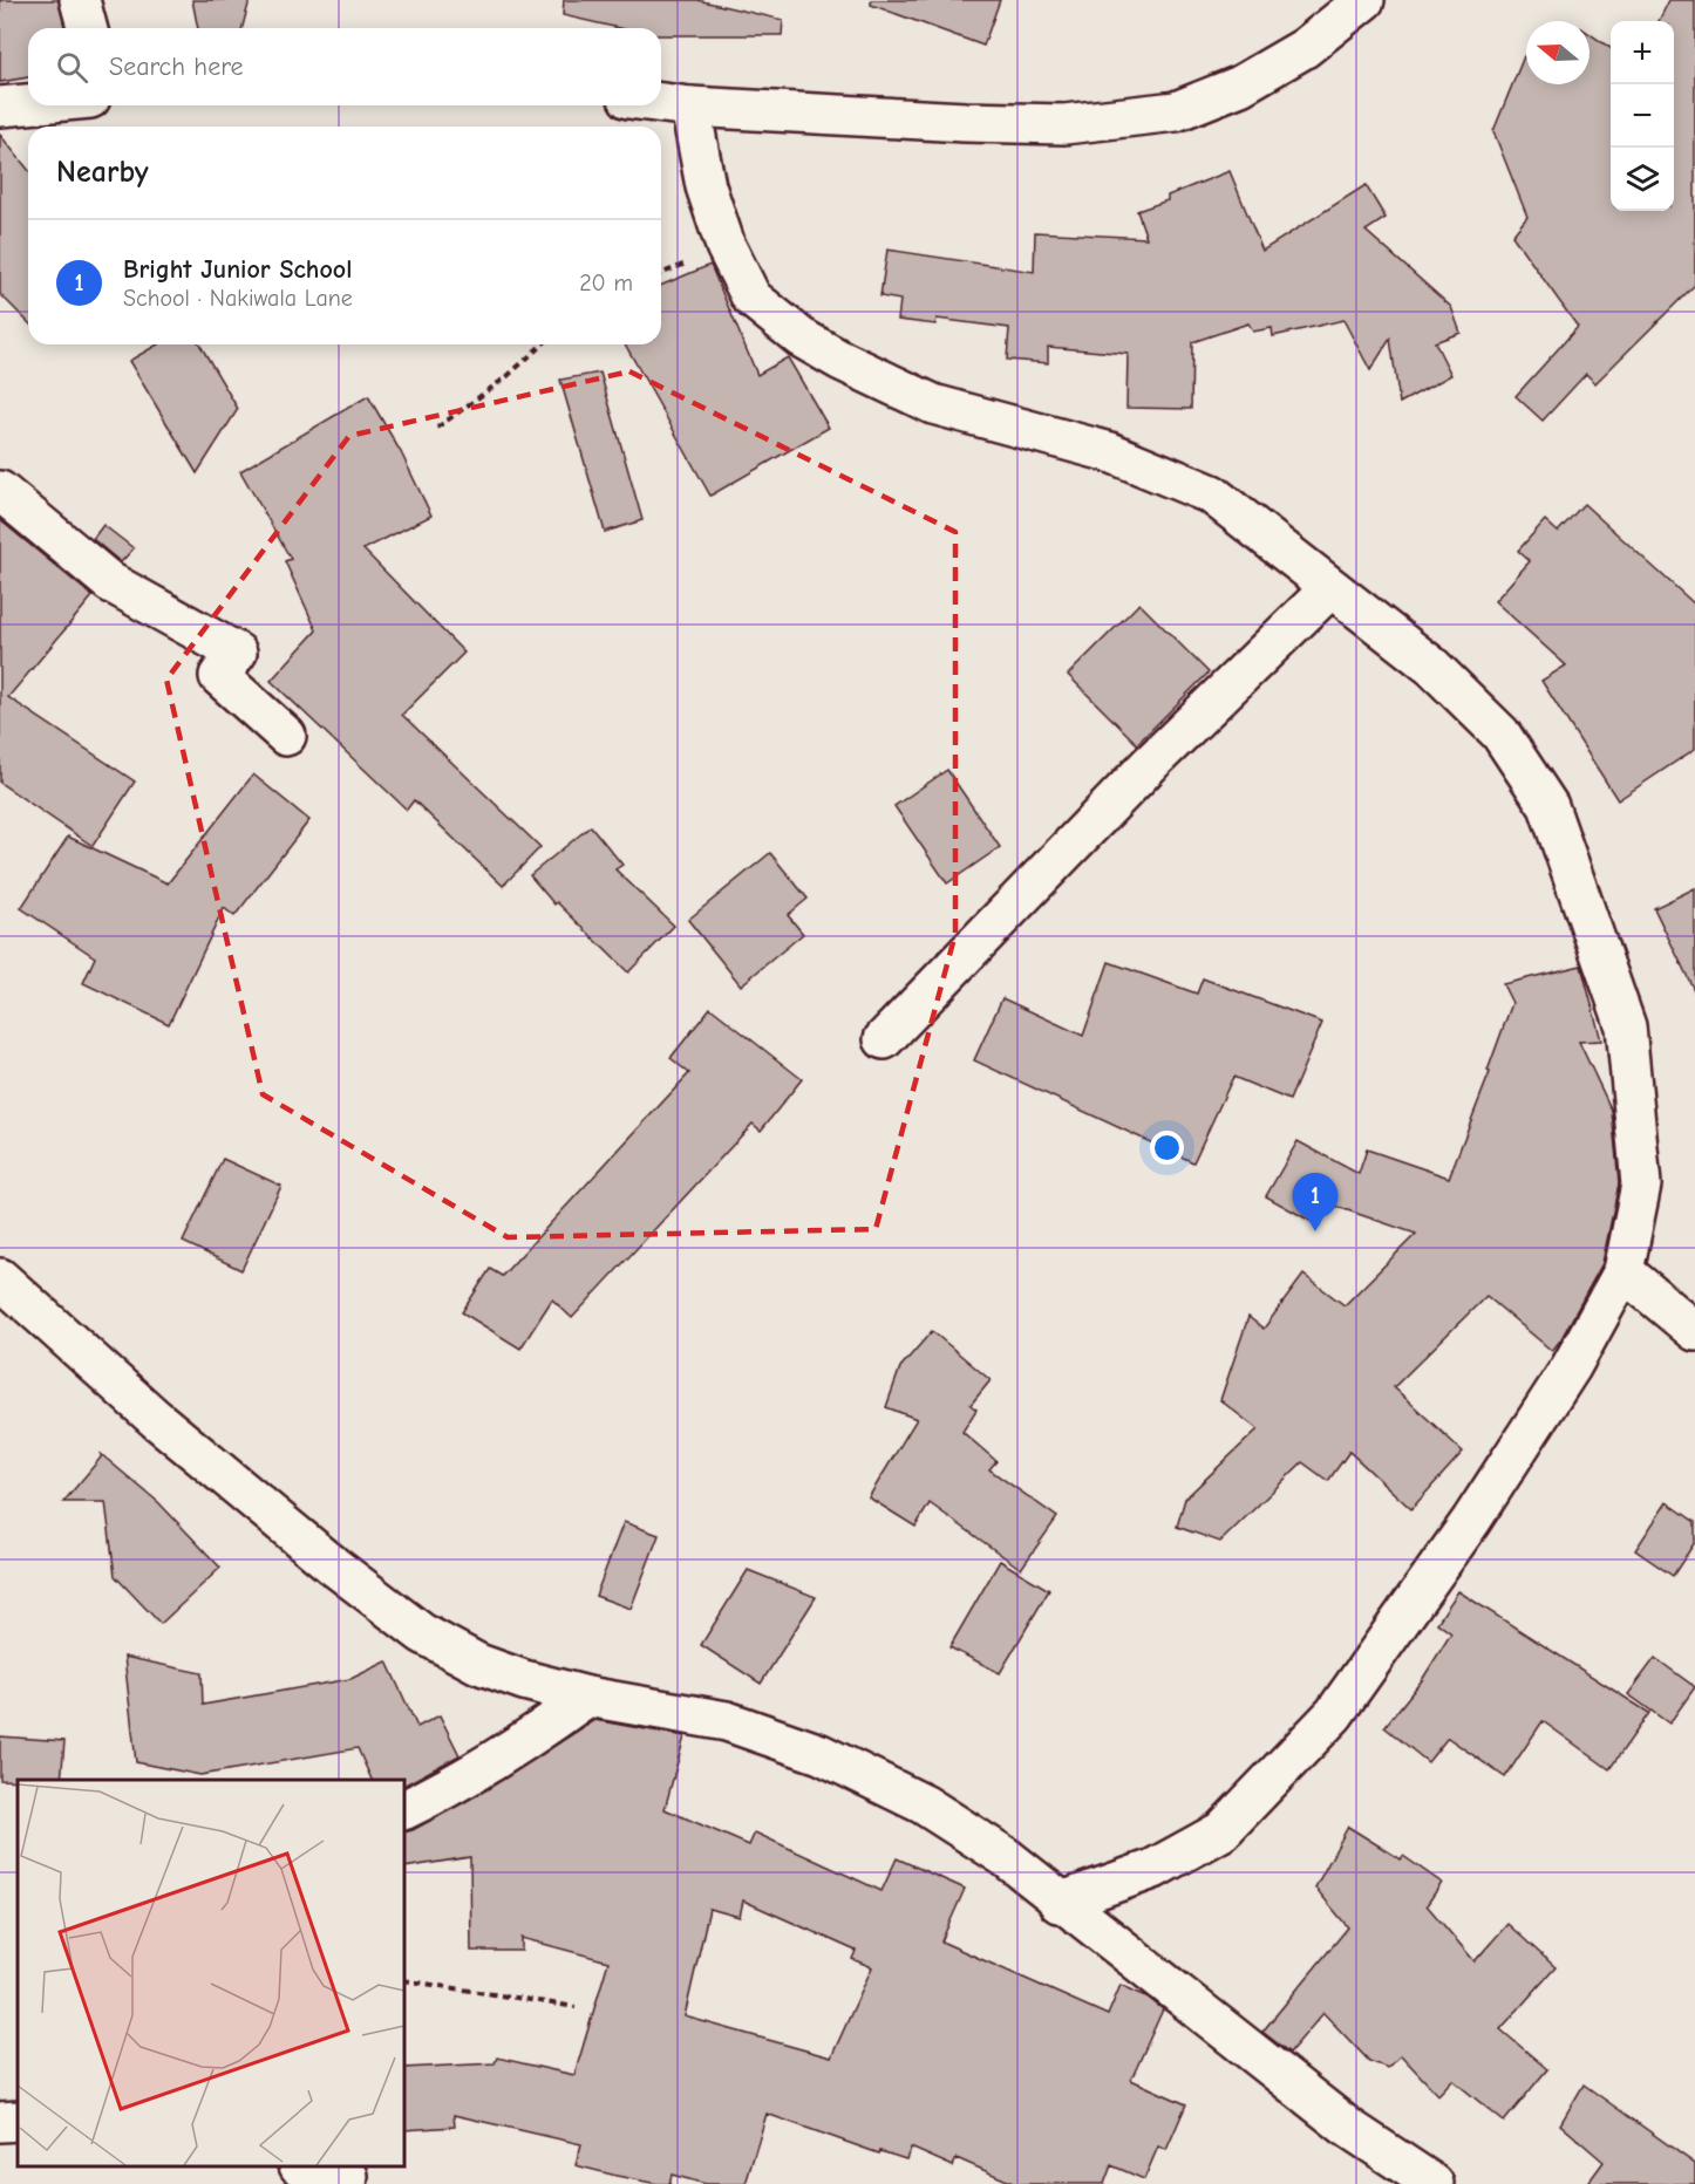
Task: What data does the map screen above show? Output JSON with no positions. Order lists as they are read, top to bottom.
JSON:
{
  "north": "left",
  "page": {
    "map_buttons": ["+", "−"],
    "search": "Search here",
    "heading": "Nearby",
    "list": [
      {
        "mark": "1",
        "name": "Bright Junior School",
        "note": "School · Nakiwala Lane",
        "value": "20 m"
      }
    ],
    "pins": "1"
  }
}
